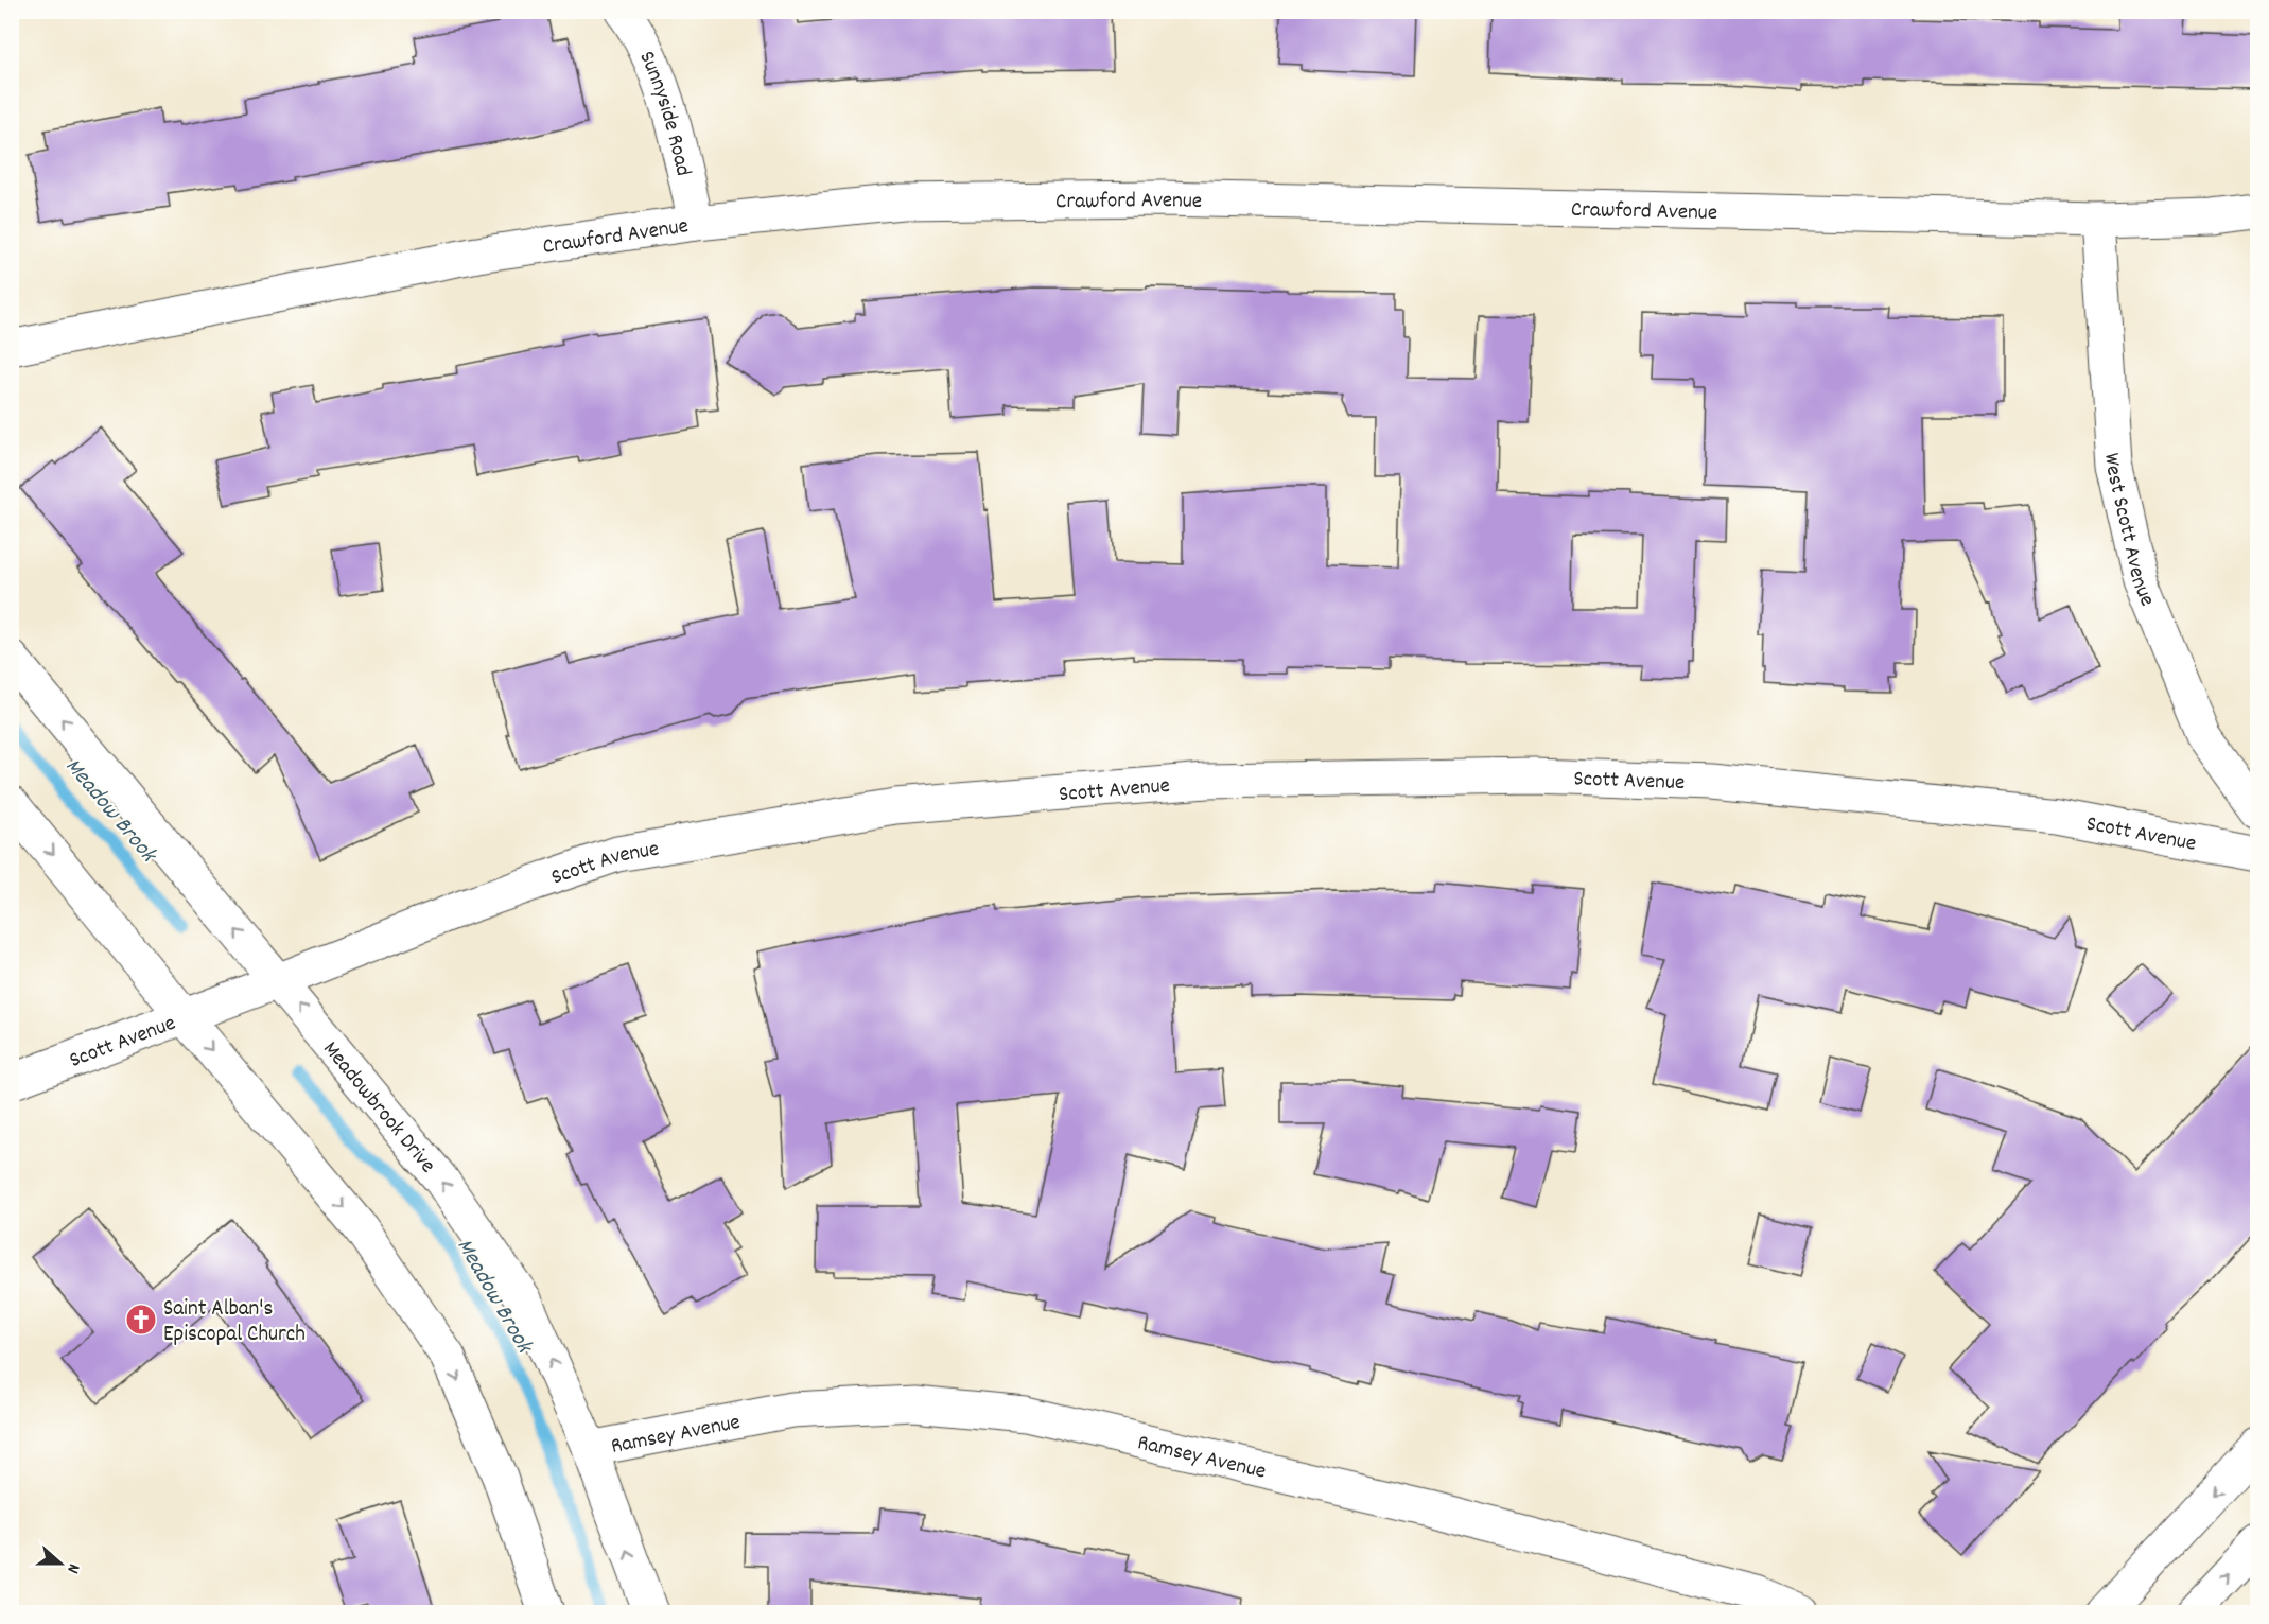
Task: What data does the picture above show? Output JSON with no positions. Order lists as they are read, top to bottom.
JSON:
{
  "streets": {
    "street": [
      "Sunnyside Road",
      "Crawford Avenue",
      "West Scott Avenue",
      "Scott Avenue",
      "Meadowbrook Drive",
      "Ramsey Avenue"
    ]
  },
  "crossings": [
    ["Sunnyside Road", "Crawford Avenue"],
    ["Crawford Avenue", "West Scott Avenue"],
    ["Scott Avenue", "Meadowbrook Drive"],
    ["Meadowbrook Drive", "Ramsey Avenue"]
  ],
  "water": ["Meadow Brook"],
  "places": {
    "church": ["Saint Alban's Episcopal Church"]
  },
  "north": "right"
}
